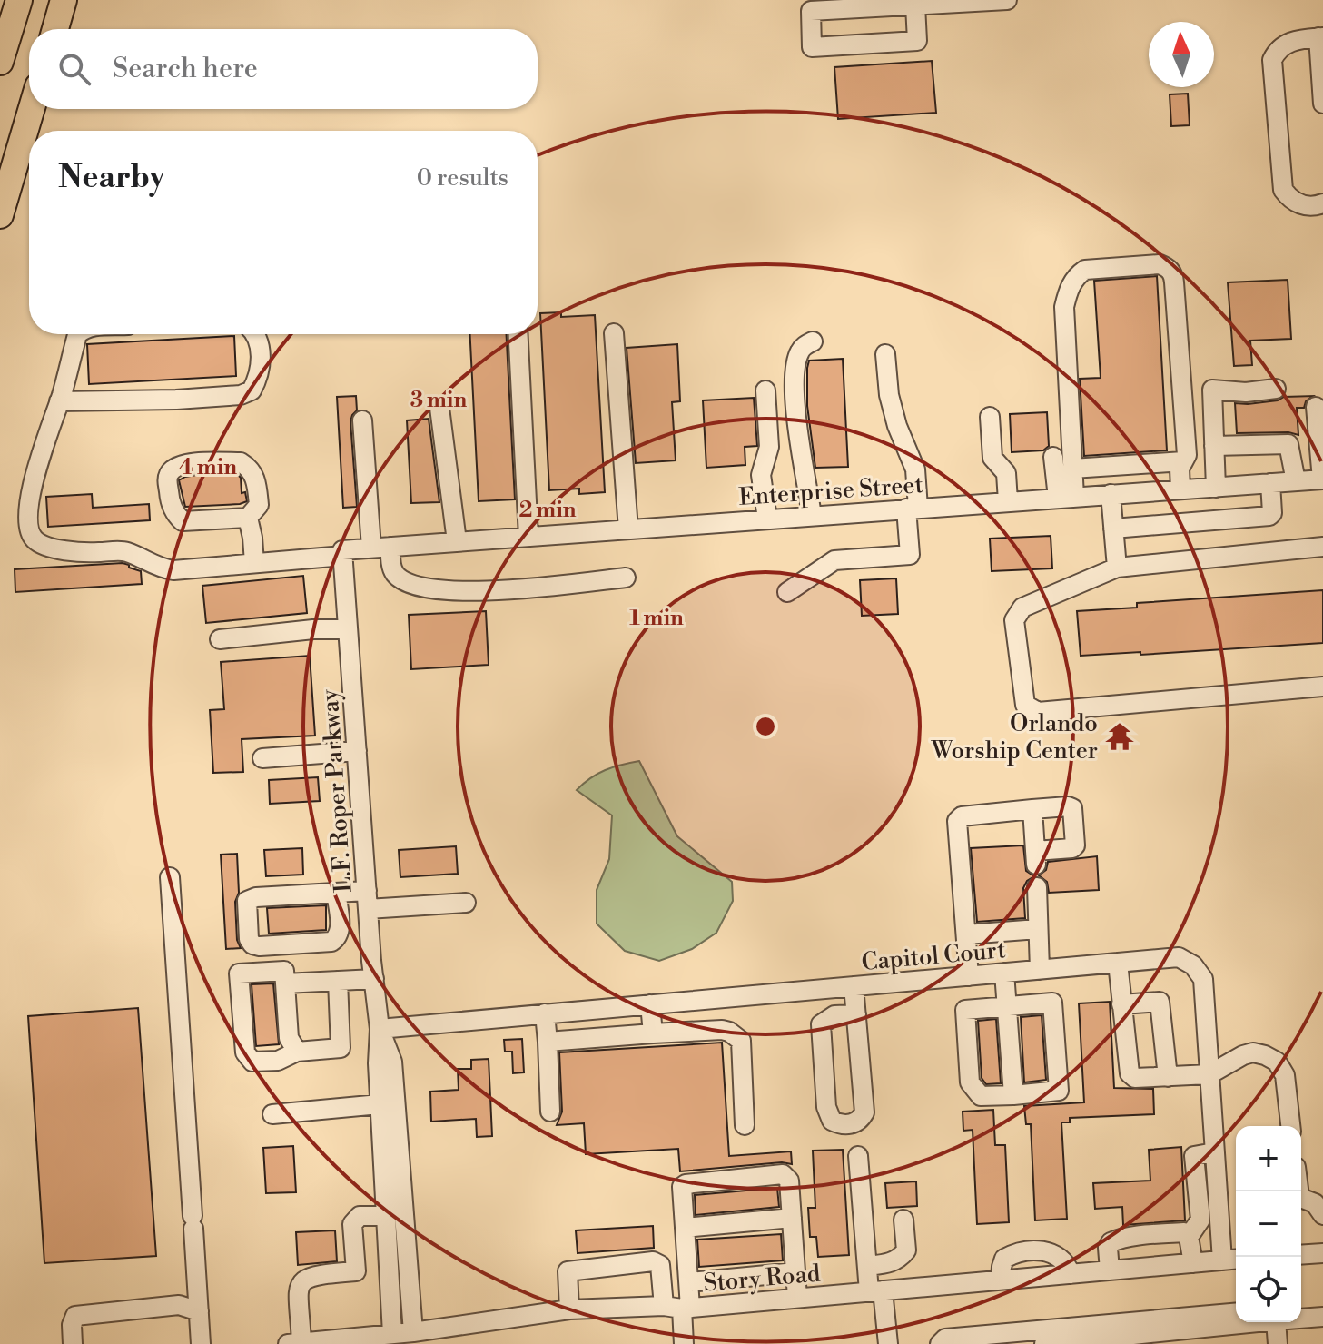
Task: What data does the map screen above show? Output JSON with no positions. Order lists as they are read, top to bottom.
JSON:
{
  "streets": {
    "street": [
      "Enterprise Street",
      "L.F. Roper Parkway",
      "Capitol Court",
      "Story Road"
    ]
  },
  "crossings": [
    ["Enterprise Street", "L.F. Roper Parkway"],
    ["L.F. Roper Parkway", "Capitol Court"],
    ["L.F. Roper Parkway", "Story Road"],
    ["Capitol Court", "Story Road"]
  ],
  "places": {
    "temple": ["Orlando Worship Center"]
  },
  "north": "top",
  "page": {
    "search": "Search here",
    "heading": ["Nearby", "0 results"],
    "map_buttons": ["+", "−"]
  },
  "rings": [
    "3 min",
    "4 min",
    "2 min",
    "1 min"
  ]
}
